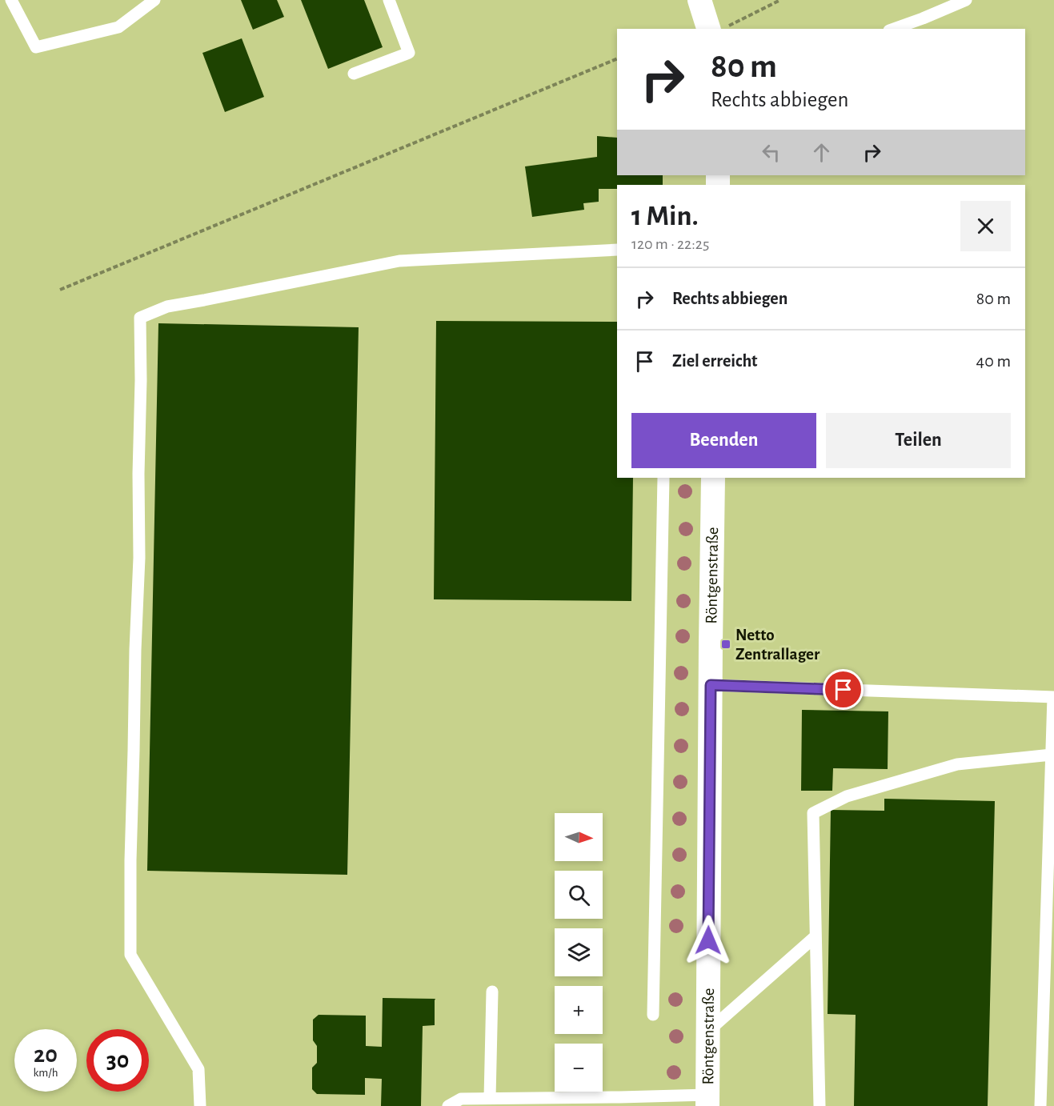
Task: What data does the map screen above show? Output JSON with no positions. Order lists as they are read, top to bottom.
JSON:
{
  "streets": {
    "street": ["Röntgenstraße"]
  },
  "places": {
    "transit": ["Netto Zentrallager"]
  },
  "north": "right",
  "page": {
    "turn": ["80 m", "Rechts abbiegen"],
    "heading": ["1 Min.", "120 m · 22:25"],
    "list": [
      {
        "name": "Rechts abbiegen",
        "value": "80 m"
      },
      {
        "name": "Ziel erreicht",
        "value": "40 m"
      }
    ],
    "buttons": ["Beenden", "Teilen"],
    "map_buttons": ["+", "−"],
    "speed": "20 km/h",
    "limit": "30"
  }
}
